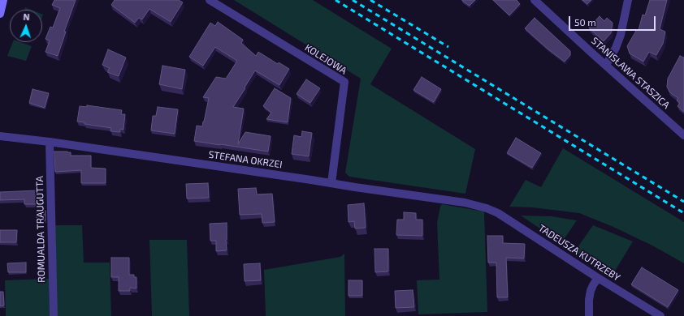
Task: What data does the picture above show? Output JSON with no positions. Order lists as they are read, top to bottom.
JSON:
{
  "streets": {
    "street": [
      "KOLEJOWA",
      "STANISŁAWA STASZICA",
      "STEFANA OKRZEI",
      "ROMUALDA TRAUGUTTA",
      "TADEUSZA KUTRZEBY"
    ]
  },
  "crossings": [
    ["KOLEJOWA", "STEFANA OKRZEI"],
    ["STEFANA OKRZEI", "ROMUALDA TRAUGUTTA"],
    ["STEFANA OKRZEI", "TADEUSZA KUTRZEBY"]
  ],
  "scale_bar": "50 m",
  "north": "top"
}
